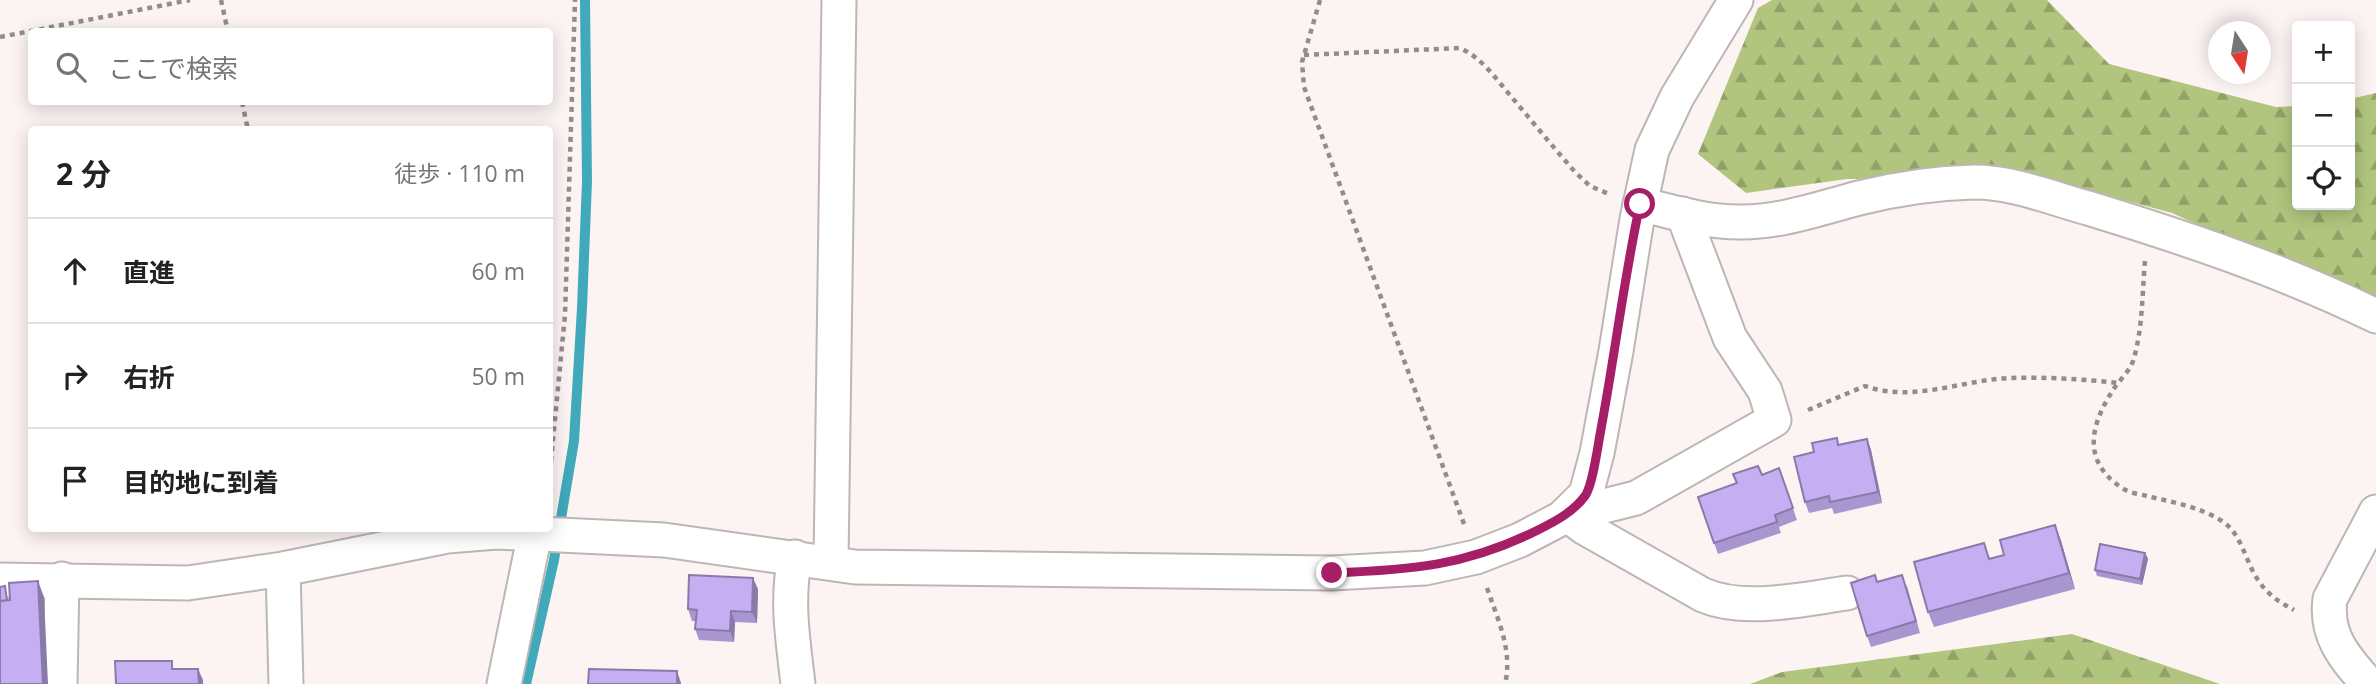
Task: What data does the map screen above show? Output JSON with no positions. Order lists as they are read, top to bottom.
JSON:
{
  "north": "bottom",
  "page": {
    "map_buttons": ["+", "−"],
    "search": "ここで検索",
    "heading": ["2 分", "徒歩 · 110 m"],
    "list": [
      ["直進", "60 m"],
      ["右折", "50 m"],
      "目的地に到着"
    ]
  }
}
